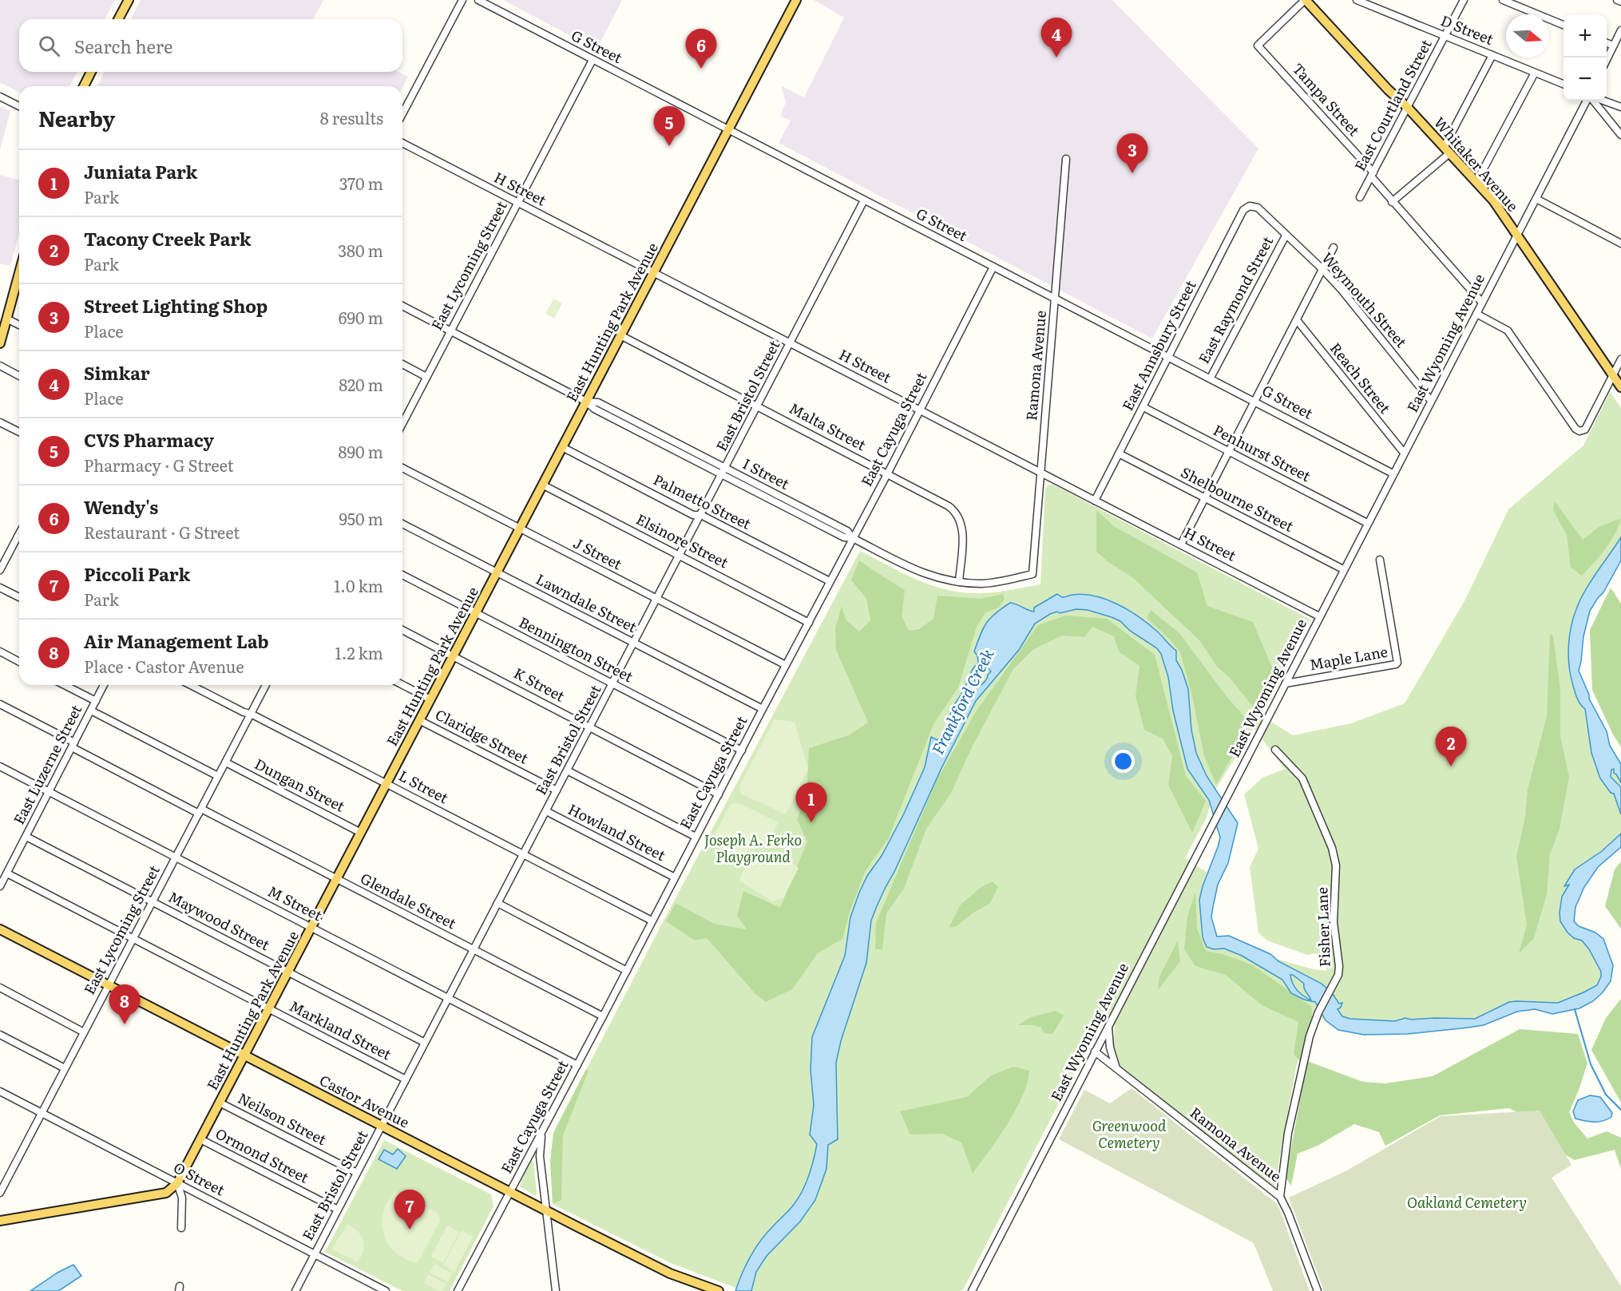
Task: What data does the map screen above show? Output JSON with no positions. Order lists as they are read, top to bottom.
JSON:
{
  "streets": {
    "main road": ["Whitaker Avenue", "East Hunting Park Avenue", "Castor Avenue"],
    "street": [
      "D Street",
      "G Street",
      "Tampa Street",
      "East Courtland Street",
      "H Street",
      "East Lycoming Street",
      "East Raymond Street",
      "Weymouth Street",
      "East Wyoming Avenue",
      "East Annsbury Street",
      "Ramona Avenue",
      "Reach Street",
      "East Bristol Street",
      "Malta Street",
      "East Cayuga Street",
      "Penhurst Street",
      "I Street",
      "Shelbourne Street",
      "Palmetto Street",
      "Elsinore Street",
      "J Street",
      "Lawndale Street",
      "Bennington Street",
      "Maple Lane",
      "K Street",
      "Claridge Street",
      "East Luzerne Street",
      "Dungan Street",
      "L Street",
      "Howland Street",
      "Glendale Street",
      "M Street",
      "Maywood Street",
      "Fisher Lane",
      "Markland Street",
      "Neilson Street",
      "Ormond Street",
      "O Street"
    ]
  },
  "crossings": [
    ["D Street", "East Courtland Street"],
    ["G Street", "East Lycoming Street"],
    ["G Street", "East Raymond Street"],
    ["G Street", "East Hunting Park Avenue"],
    ["G Street", "East Wyoming Avenue"],
    ["G Street", "East Annsbury Street"],
    ["G Street", "Ramona Avenue"],
    ["G Street", "East Bristol Street"],
    ["G Street", "East Cayuga Street"],
    ["Tampa Street", "East Courtland Street"],
    ["Tampa Street", "Whitaker Avenue"],
    ["Tampa Street", "East Wyoming Avenue"],
    ["East Courtland Street", "Whitaker Avenue"],
    ["Whitaker Avenue", "East Wyoming Avenue"],
    ["H Street", "East Lycoming Street"],
    ["H Street", "East Hunting Park Avenue"],
    ["H Street", "East Wyoming Avenue"],
    ["H Street", "East Annsbury Street"],
    ["H Street", "Ramona Avenue"],
    ["H Street", "East Bristol Street"],
    ["H Street", "East Cayuga Street"],
    ["East Lycoming Street", "I Street"],
    ["East Lycoming Street", "Dungan Street"],
    ["East Lycoming Street", "L Street"],
    ["East Lycoming Street", "Glendale Street"],
    ["East Lycoming Street", "M Street"],
    ["East Lycoming Street", "Maywood Street"],
    ["East Lycoming Street", "Markland Street"],
    ["East Lycoming Street", "Castor Avenue"],
    ["East Lycoming Street", "O Street"],
    ["East Raymond Street", "Weymouth Street"],
    ["Weymouth Street", "East Wyoming Avenue"],
    ["Weymouth Street", "East Annsbury Street"],
    ["East Hunting Park Avenue", "Malta Street"],
    ["East Hunting Park Avenue", "I Street"],
    ["East Hunting Park Avenue", "Palmetto Street"],
    ["East Hunting Park Avenue", "Elsinore Street"],
    ["East Hunting Park Avenue", "J Street"],
    ["East Hunting Park Avenue", "Lawndale Street"],
    ["East Hunting Park Avenue", "Bennington Street"],
    ["East Hunting Park Avenue", "K Street"],
    ["East Hunting Park Avenue", "Claridge Street"],
    ["East Hunting Park Avenue", "Dungan Street"],
    ["East Hunting Park Avenue", "L Street"],
    ["East Hunting Park Avenue", "Glendale Street"],
    ["East Hunting Park Avenue", "M Street"],
    ["East Hunting Park Avenue", "Maywood Street"],
    ["East Hunting Park Avenue", "Markland Street"],
    ["East Hunting Park Avenue", "Castor Avenue"],
    ["East Hunting Park Avenue", "Neilson Street"],
    ["East Hunting Park Avenue", "Ormond Street"],
    ["East Hunting Park Avenue", "O Street"],
    ["East Wyoming Avenue", "Ramona Avenue"],
    ["East Wyoming Avenue", "Reach Street"],
    ["East Wyoming Avenue", "Penhurst Street"],
    ["East Wyoming Avenue", "Shelbourne Street"],
    ["East Wyoming Avenue", "Maple Lane"],
    ["East Annsbury Street", "Penhurst Street"],
    ["East Annsbury Street", "Shelbourne Street"],
    ["Ramona Avenue", "I Street"],
    ["Ramona Avenue", "Fisher Lane"],
    ["East Bristol Street", "Malta Street"],
    ["East Bristol Street", "I Street"],
    ["East Bristol Street", "Palmetto Street"],
    ["East Bristol Street", "Elsinore Street"],
    ["East Bristol Street", "J Street"],
    ["East Bristol Street", "Lawndale Street"],
    ["East Bristol Street", "Bennington Street"],
    ["East Bristol Street", "K Street"],
    ["East Bristol Street", "Claridge Street"],
    ["East Bristol Street", "L Street"],
    ["East Bristol Street", "Howland Street"],
    ["East Bristol Street", "Glendale Street"],
    ["East Bristol Street", "M Street"],
    ["East Bristol Street", "Maywood Street"],
    ["East Bristol Street", "Markland Street"],
    ["East Bristol Street", "Castor Avenue"],
    ["East Bristol Street", "Neilson Street"],
    ["East Bristol Street", "Ormond Street"],
    ["East Bristol Street", "O Street"],
    ["Malta Street", "East Cayuga Street"],
    ["Malta Street", "I Street"],
    ["East Cayuga Street", "I Street"],
    ["East Cayuga Street", "Palmetto Street"],
    ["East Cayuga Street", "Elsinore Street"],
    ["East Cayuga Street", "J Street"],
    ["East Cayuga Street", "Lawndale Street"],
    ["East Cayuga Street", "Bennington Street"],
    ["East Cayuga Street", "K Street"],
    ["East Cayuga Street", "L Street"],
    ["East Cayuga Street", "Howland Street"],
    ["East Cayuga Street", "Glendale Street"],
    ["East Cayuga Street", "M Street"],
    ["East Cayuga Street", "Castor Avenue"],
    ["East Luzerne Street", "Glendale Street"],
    ["East Luzerne Street", "M Street"],
    ["East Luzerne Street", "Maywood Street"],
    ["East Luzerne Street", "Markland Street"]
  ],
  "water": ["Frankford Creek"],
  "parks": ["Joseph A. Ferko Playground", "Greenwood Cemetery", "Oakland Cemetery"],
  "north": "right",
  "page": {
    "map_buttons": ["+", "−"],
    "pins": [
      "4",
      "6",
      "5",
      "3",
      "2",
      "1",
      "8",
      "7"
    ],
    "search": "Search here",
    "heading": ["Nearby", "8 results"],
    "list": [
      {
        "mark": "1",
        "name": "Juniata Park",
        "note": "Park",
        "value": "370 m"
      },
      {
        "mark": "2",
        "name": "Tacony Creek Park",
        "note": "Park",
        "value": "380 m"
      },
      {
        "mark": "3",
        "name": "Street Lighting Shop",
        "note": "Place",
        "value": "690 m"
      },
      {
        "mark": "4",
        "name": "Simkar",
        "note": "Place",
        "value": "820 m"
      },
      {
        "mark": "5",
        "name": "CVS Pharmacy",
        "note": "Pharmacy · G Street",
        "value": "890 m"
      },
      {
        "mark": "6",
        "name": "Wendy's",
        "note": "Restaurant · G Street",
        "value": "950 m"
      },
      {
        "mark": "7",
        "name": "Piccoli Park",
        "note": "Park",
        "value": "1.0 km"
      },
      {
        "mark": "8",
        "name": "Air Management Lab",
        "note": "Place · Castor Avenue",
        "value": "1.2 km"
      }
    ]
  }
}
